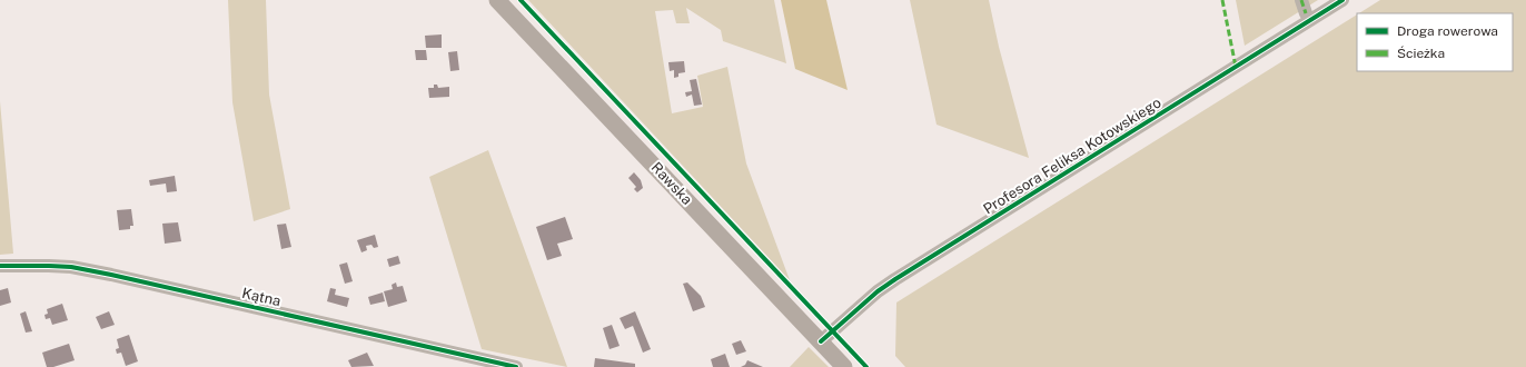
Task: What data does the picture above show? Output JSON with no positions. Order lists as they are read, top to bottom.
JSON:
{
  "streets": {
    "main road": ["Rawska"],
    "street": ["Profesora Feliksa Kotowskiego", "Kątna"]
  },
  "crossings": [
    ["Profesora Feliksa Kotowskiego", "Rawska"]
  ],
  "legend": ["Droga rowerowa", "Ścieżka"]
}
